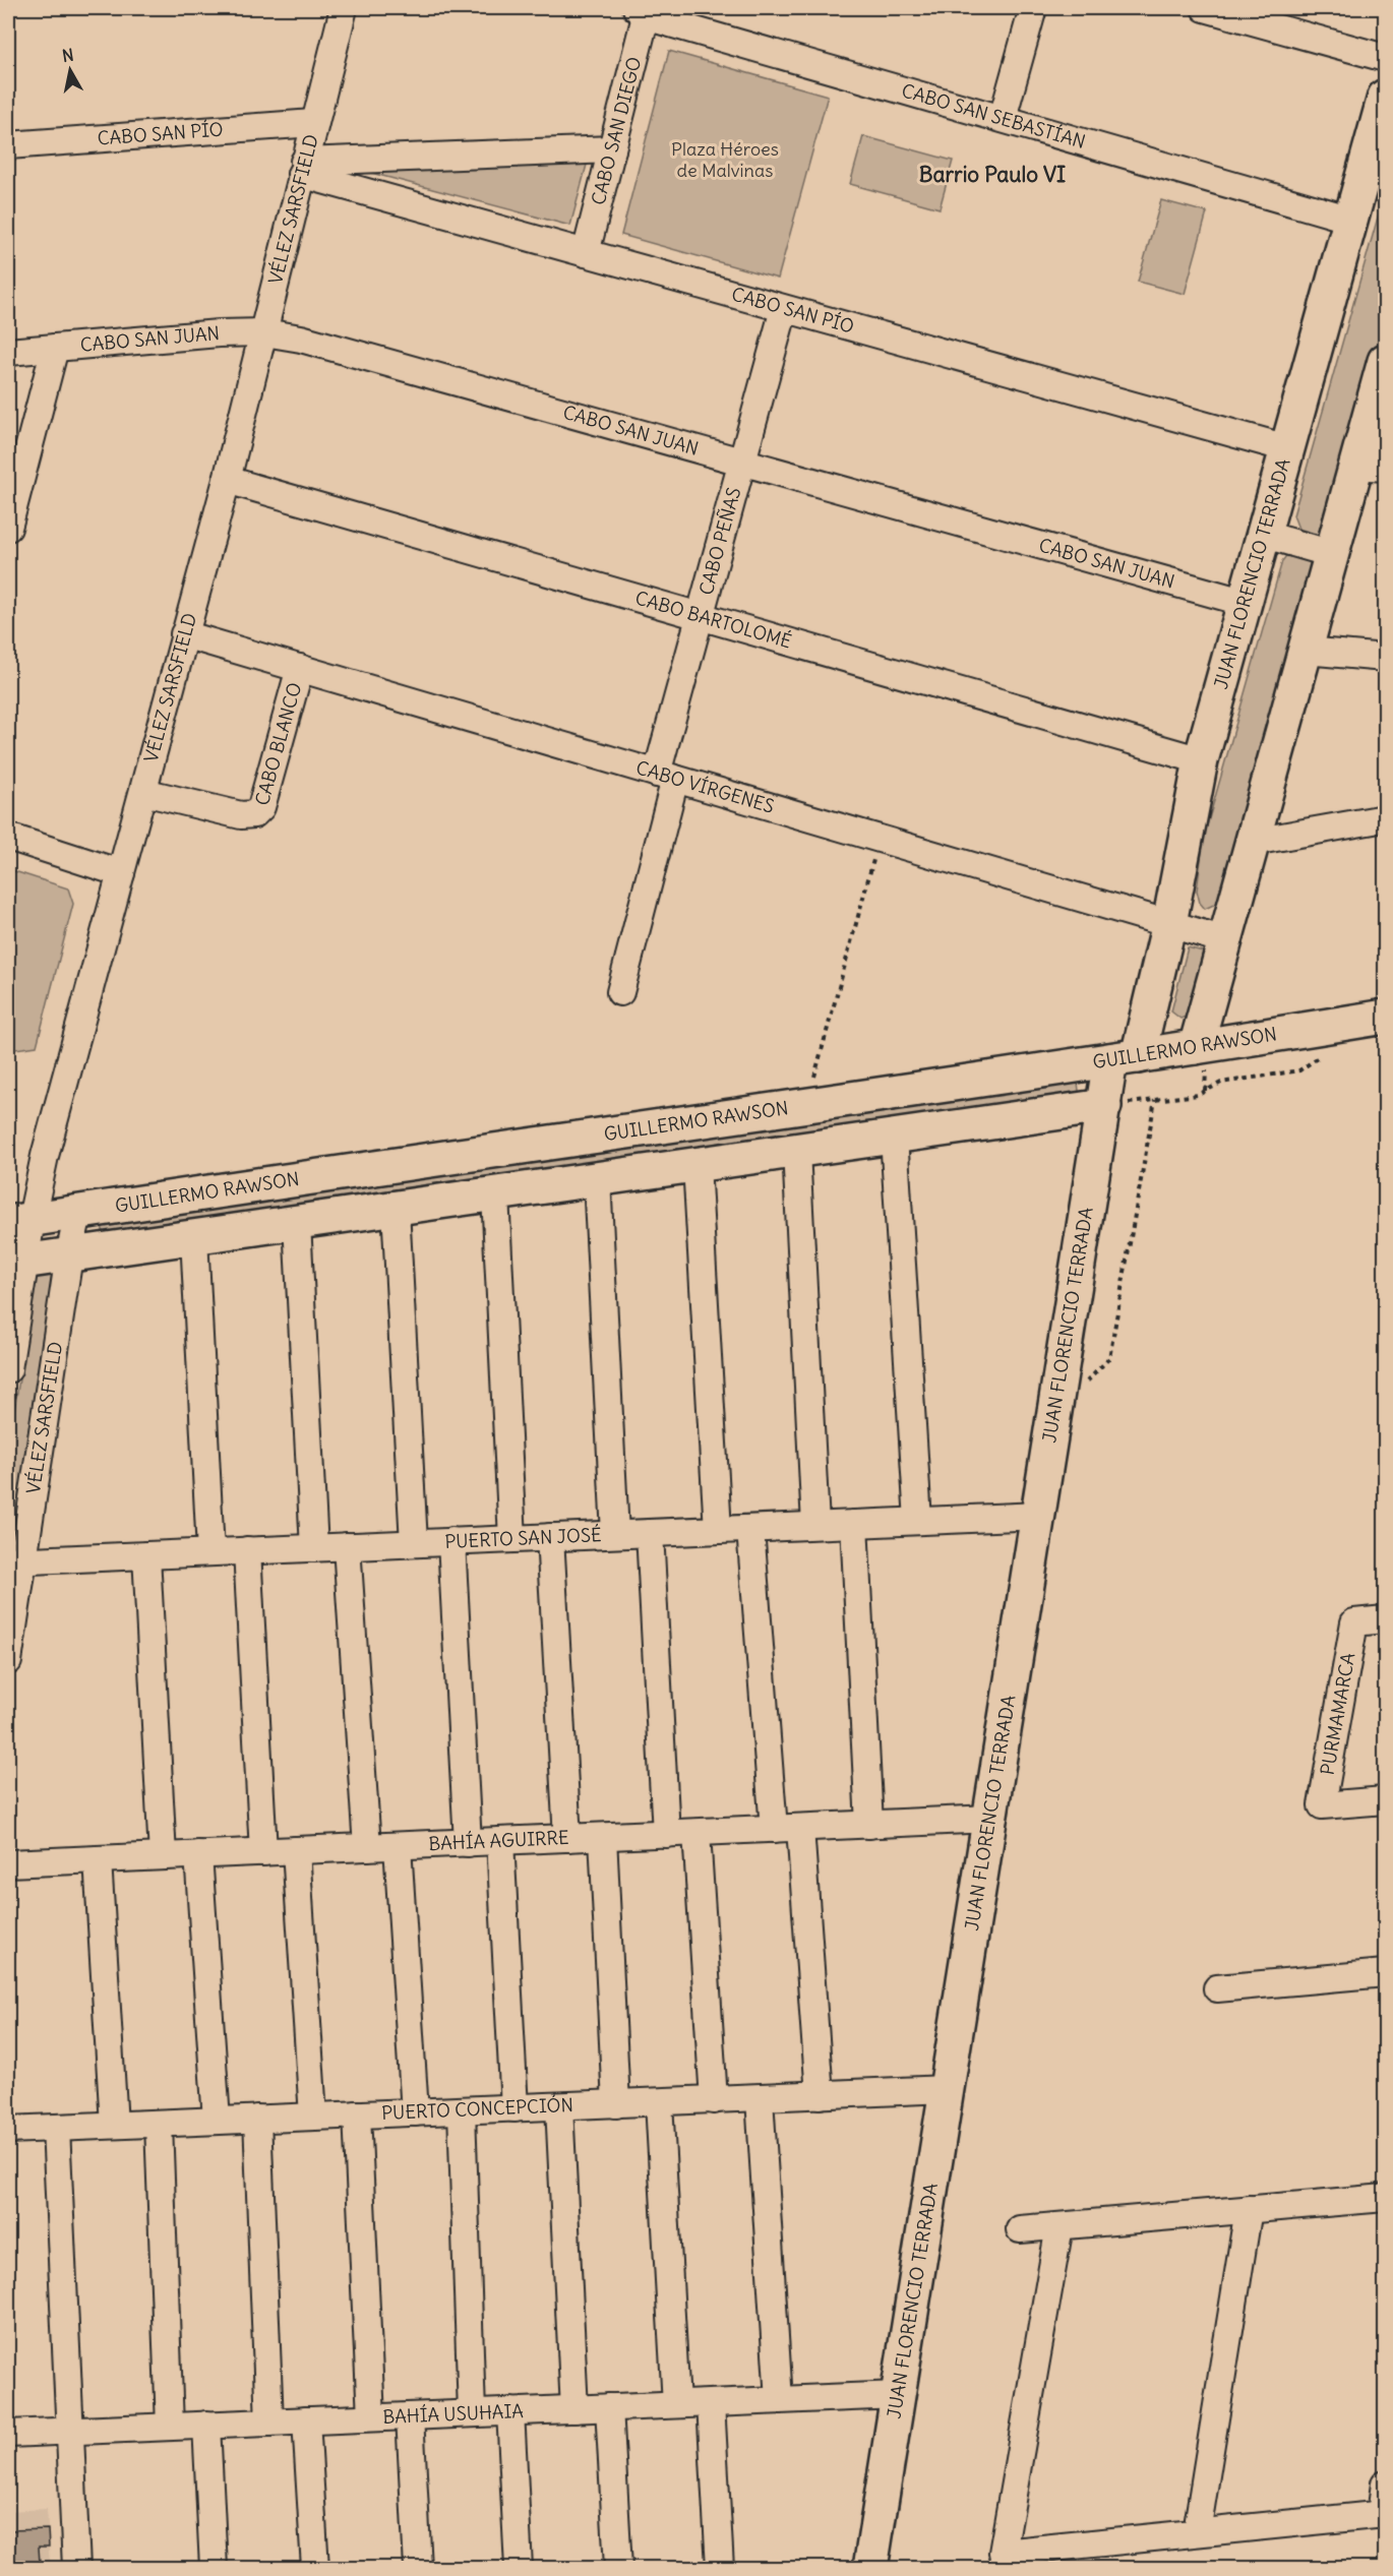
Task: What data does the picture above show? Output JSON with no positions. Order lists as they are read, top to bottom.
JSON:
{
  "streets": {
    "street": [
      "CABO SAN SEBASTÍAN",
      "CABO SAN DIEGO",
      "CABO SAN PÍO",
      "VÉLEZ SARSFIELD",
      "CABO SAN JUAN",
      "CABO PEÑAS",
      "JUAN FLORENCIO TERRADA",
      "CABO BARTOLOMÉ",
      "CABO BLANCO",
      "CABO VÍRGENES",
      "GUILLERMO RAWSON",
      "PUERTO SAN JOSÉ",
      "PURMAMARCA",
      "BAHÍA AGUIRRE",
      "PUERTO CONCEPCIÓN",
      "BAHÍA USUHAIA"
    ]
  },
  "crossings": [
    ["CABO SAN SEBASTÍAN", "CABO SAN DIEGO"],
    ["CABO SAN SEBASTÍAN", "JUAN FLORENCIO TERRADA"],
    ["CABO SAN DIEGO", "CABO SAN PÍO"],
    ["CABO SAN PÍO", "VÉLEZ SARSFIELD"],
    ["CABO SAN PÍO", "CABO PEÑAS"],
    ["CABO SAN PÍO", "JUAN FLORENCIO TERRADA"],
    ["VÉLEZ SARSFIELD", "CABO SAN JUAN"],
    ["VÉLEZ SARSFIELD", "CABO BARTOLOMÉ"],
    ["VÉLEZ SARSFIELD", "CABO BLANCO"],
    ["VÉLEZ SARSFIELD", "CABO VÍRGENES"],
    ["VÉLEZ SARSFIELD", "GUILLERMO RAWSON"],
    ["VÉLEZ SARSFIELD", "PUERTO SAN JOSÉ"],
    ["CABO SAN JUAN", "CABO PEÑAS"],
    ["CABO SAN JUAN", "JUAN FLORENCIO TERRADA"],
    ["CABO PEÑAS", "CABO BARTOLOMÉ"],
    ["CABO PEÑAS", "CABO VÍRGENES"],
    ["JUAN FLORENCIO TERRADA", "CABO BARTOLOMÉ"],
    ["JUAN FLORENCIO TERRADA", "CABO VÍRGENES"],
    ["JUAN FLORENCIO TERRADA", "GUILLERMO RAWSON"],
    ["JUAN FLORENCIO TERRADA", "PUERTO SAN JOSÉ"],
    ["JUAN FLORENCIO TERRADA", "BAHÍA AGUIRRE"],
    ["JUAN FLORENCIO TERRADA", "PUERTO CONCEPCIÓN"],
    ["JUAN FLORENCIO TERRADA", "BAHÍA USUHAIA"],
    ["CABO BLANCO", "CABO VÍRGENES"]
  ],
  "districts": ["Barrio Paulo VI"],
  "parks": ["Plaza Héroes de Malvinas"],
  "north": "top"
}
